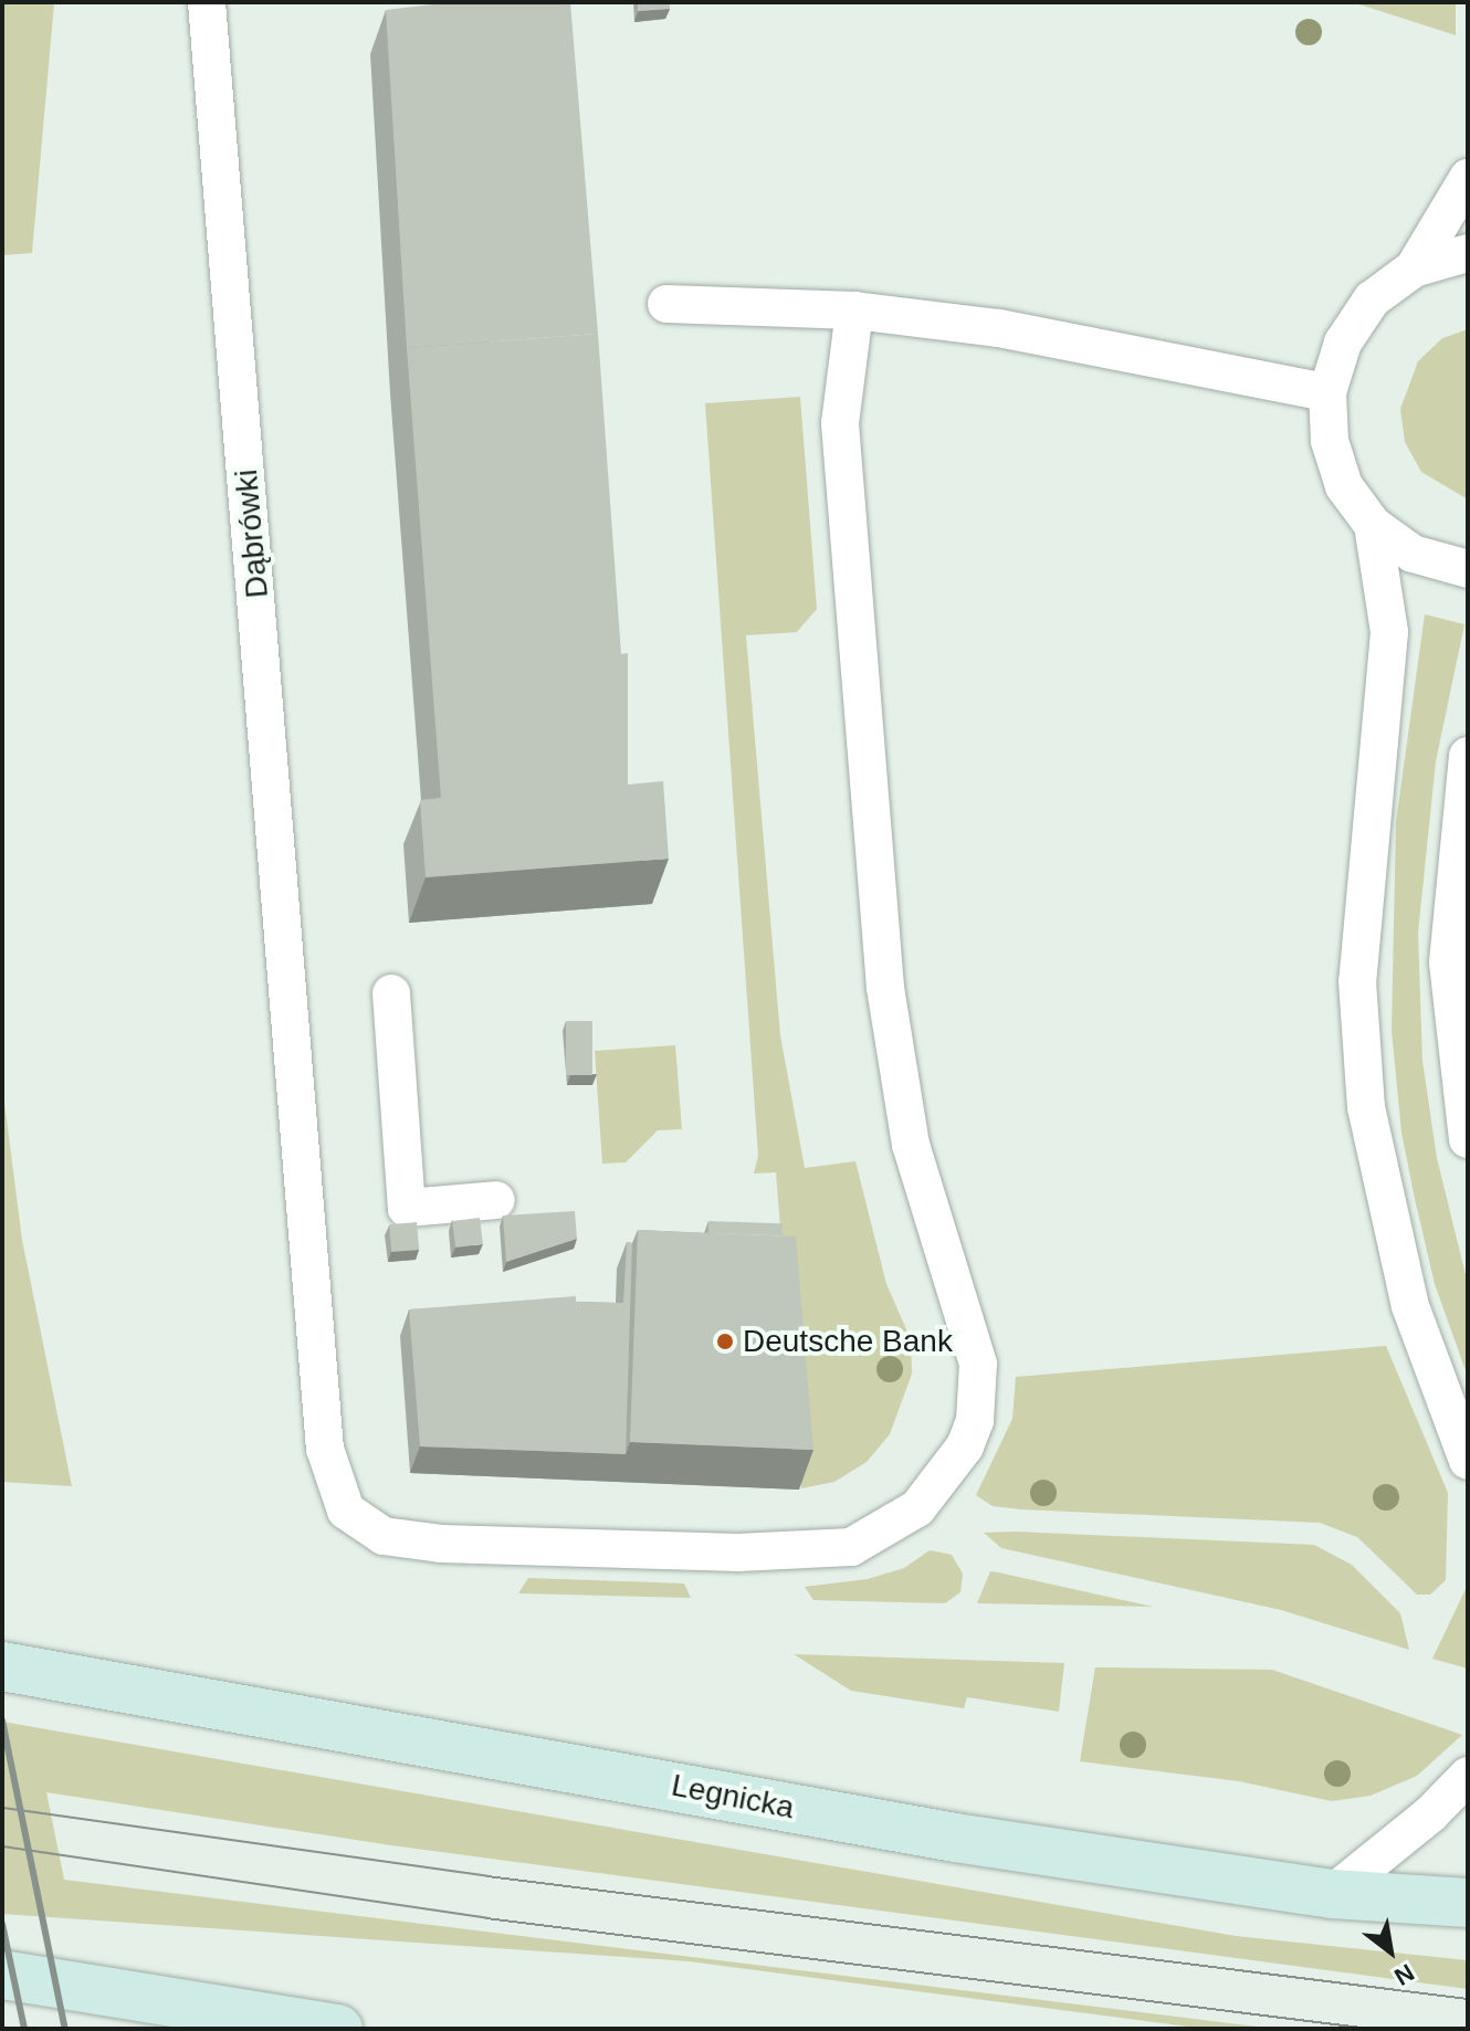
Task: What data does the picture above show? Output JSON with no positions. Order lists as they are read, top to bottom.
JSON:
{
  "streets": {
    "main road": ["Legnicka"],
    "lane": ["Dąbrówki"]
  },
  "places": ["Deutsche Bank"],
  "north": "bottom right"
}
